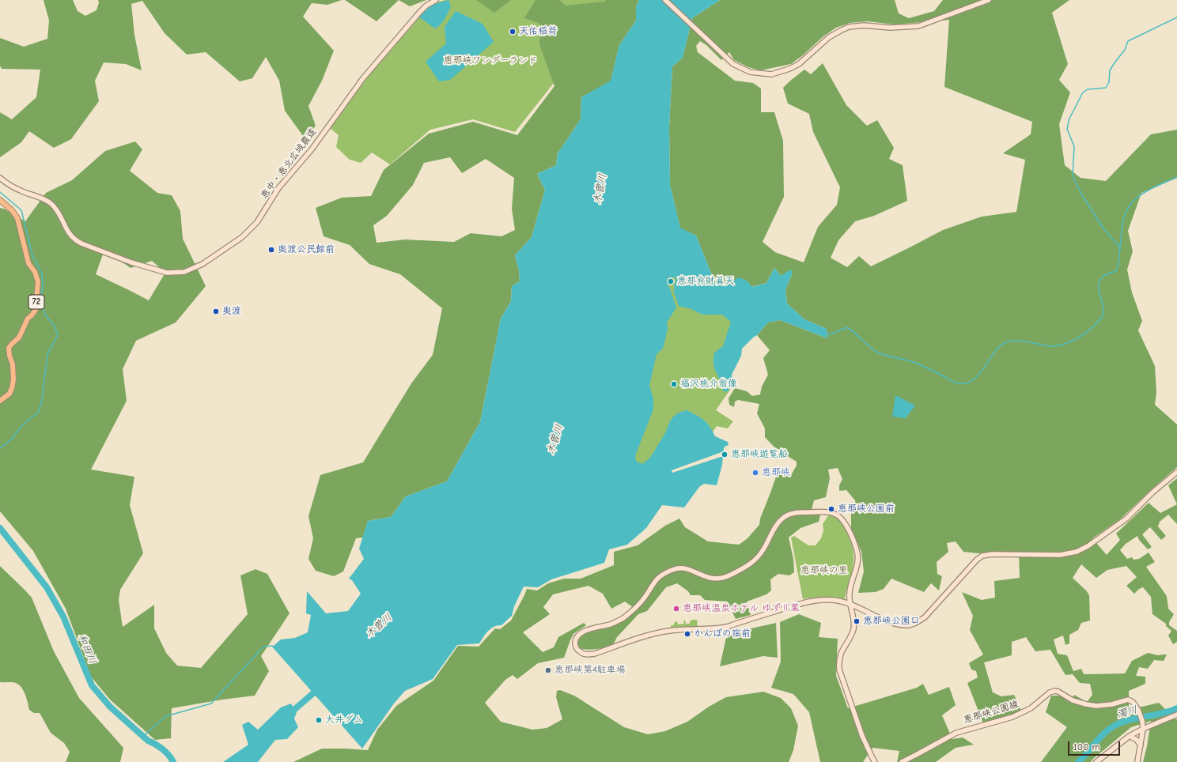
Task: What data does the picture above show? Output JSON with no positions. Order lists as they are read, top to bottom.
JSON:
{
  "streets": {
    "main road": ["72"],
    "street": ["恵中・恵北広域農道", "恵那峡公園線"]
  },
  "water": ["木曽川", "和田川", "濁川"],
  "parks": ["恵那峡ワンダーランド", "恵那峡の里"],
  "places": [
    "天佑稲荷",
    "奥渡公民館前",
    "恵那弁財眞天",
    "奥渡",
    "福沢桃介翁像",
    "恵那峡遊覧船",
    "恵那峡",
    "恵那峡公園前",
    "恵那峡温泉ホテル ゆずり葉",
    "恵那峡公園口",
    "かんぽの宿前",
    "恵那峡第4駐車場",
    "大井ダム"
  ],
  "scale_bar": "100 m"
}
